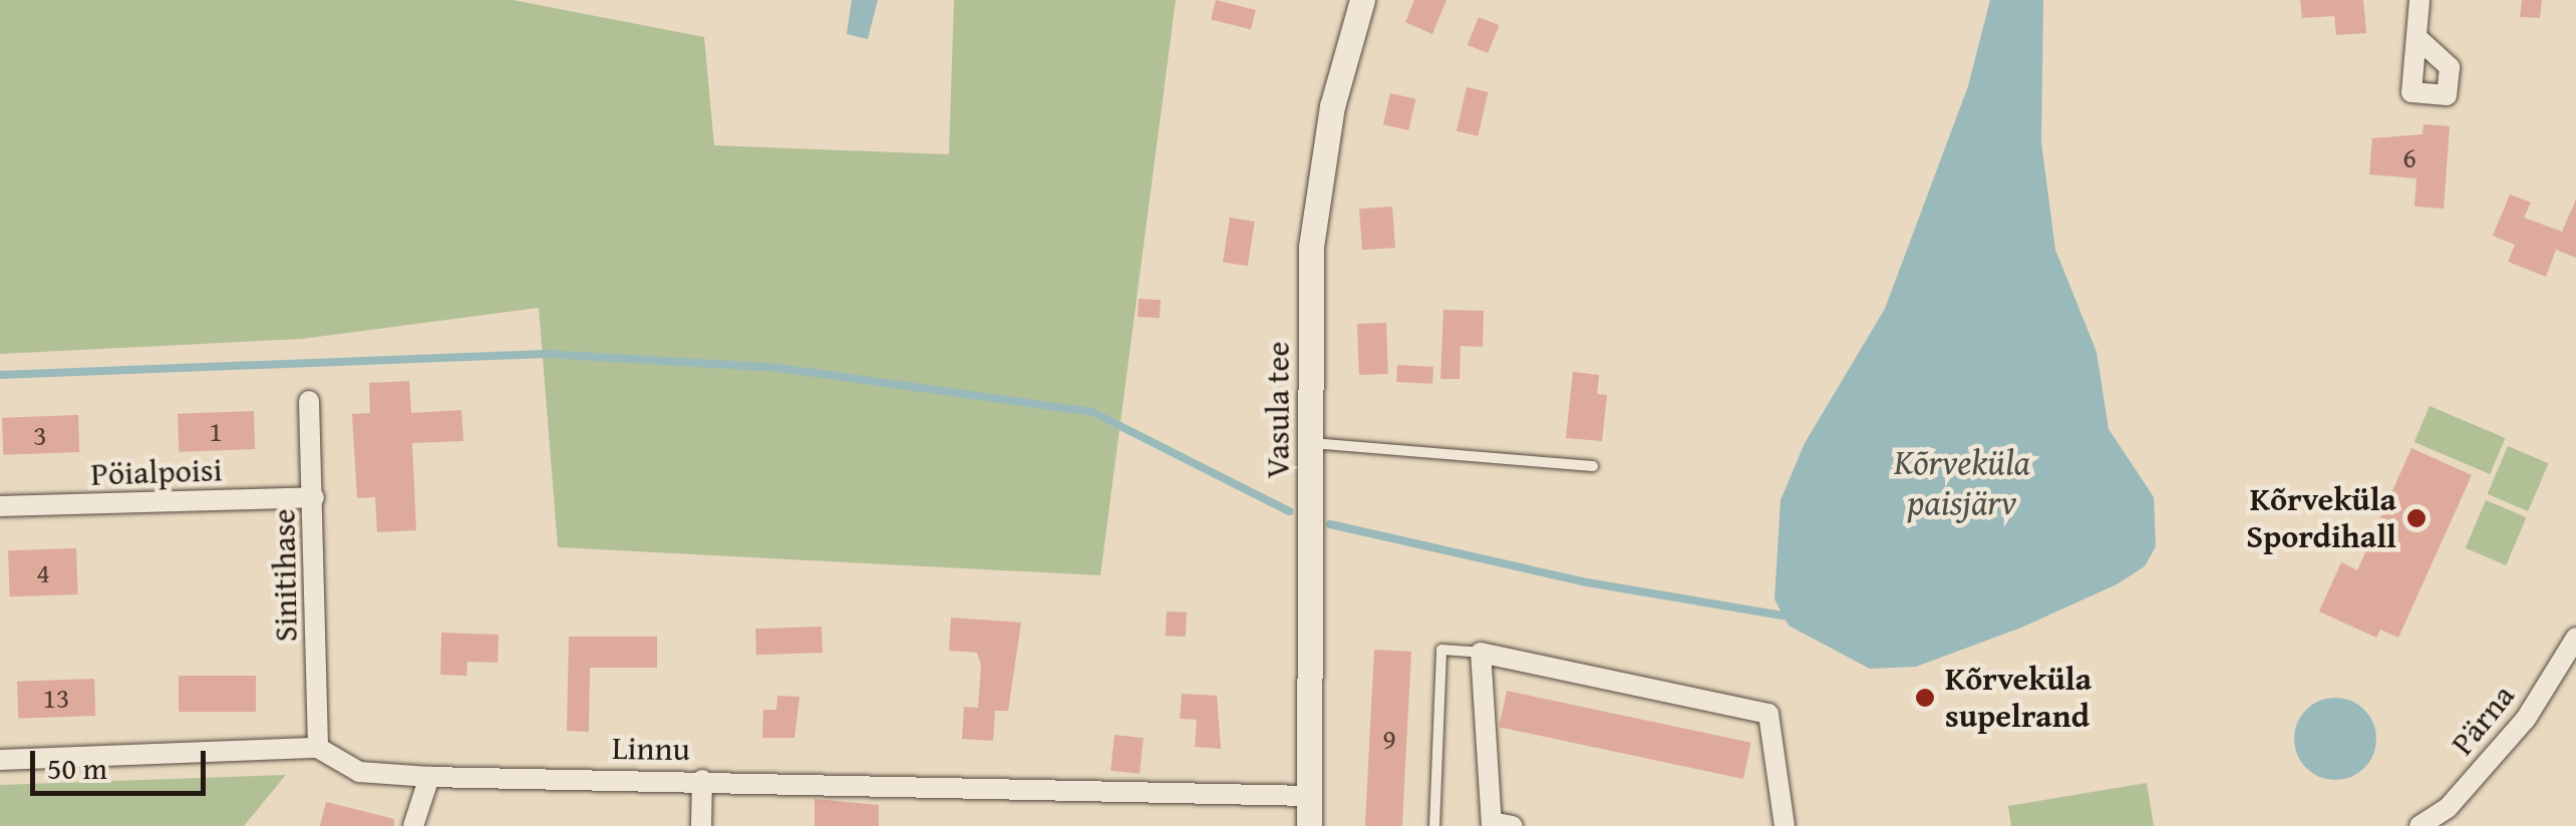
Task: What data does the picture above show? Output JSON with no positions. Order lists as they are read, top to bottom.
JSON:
{
  "streets": {
    "street": [
      "Vasula tee",
      "Pöialpoisi",
      "Sinitihase",
      "Pärna",
      "Linnu"
    ]
  },
  "crossings": [
    ["Vasula tee", "Linnu"],
    ["Pöialpoisi", "Sinitihase"],
    ["Sinitihase", "Linnu"]
  ],
  "water": ["Kõrveküla paisjärv"],
  "places": ["Kõrveküla Spordihall", "Kõrveküla supelrand"],
  "house_numbers": [
    "6",
    "1",
    "3",
    "4",
    "13",
    "9"
  ],
  "scale_bar": "50 m"
}
